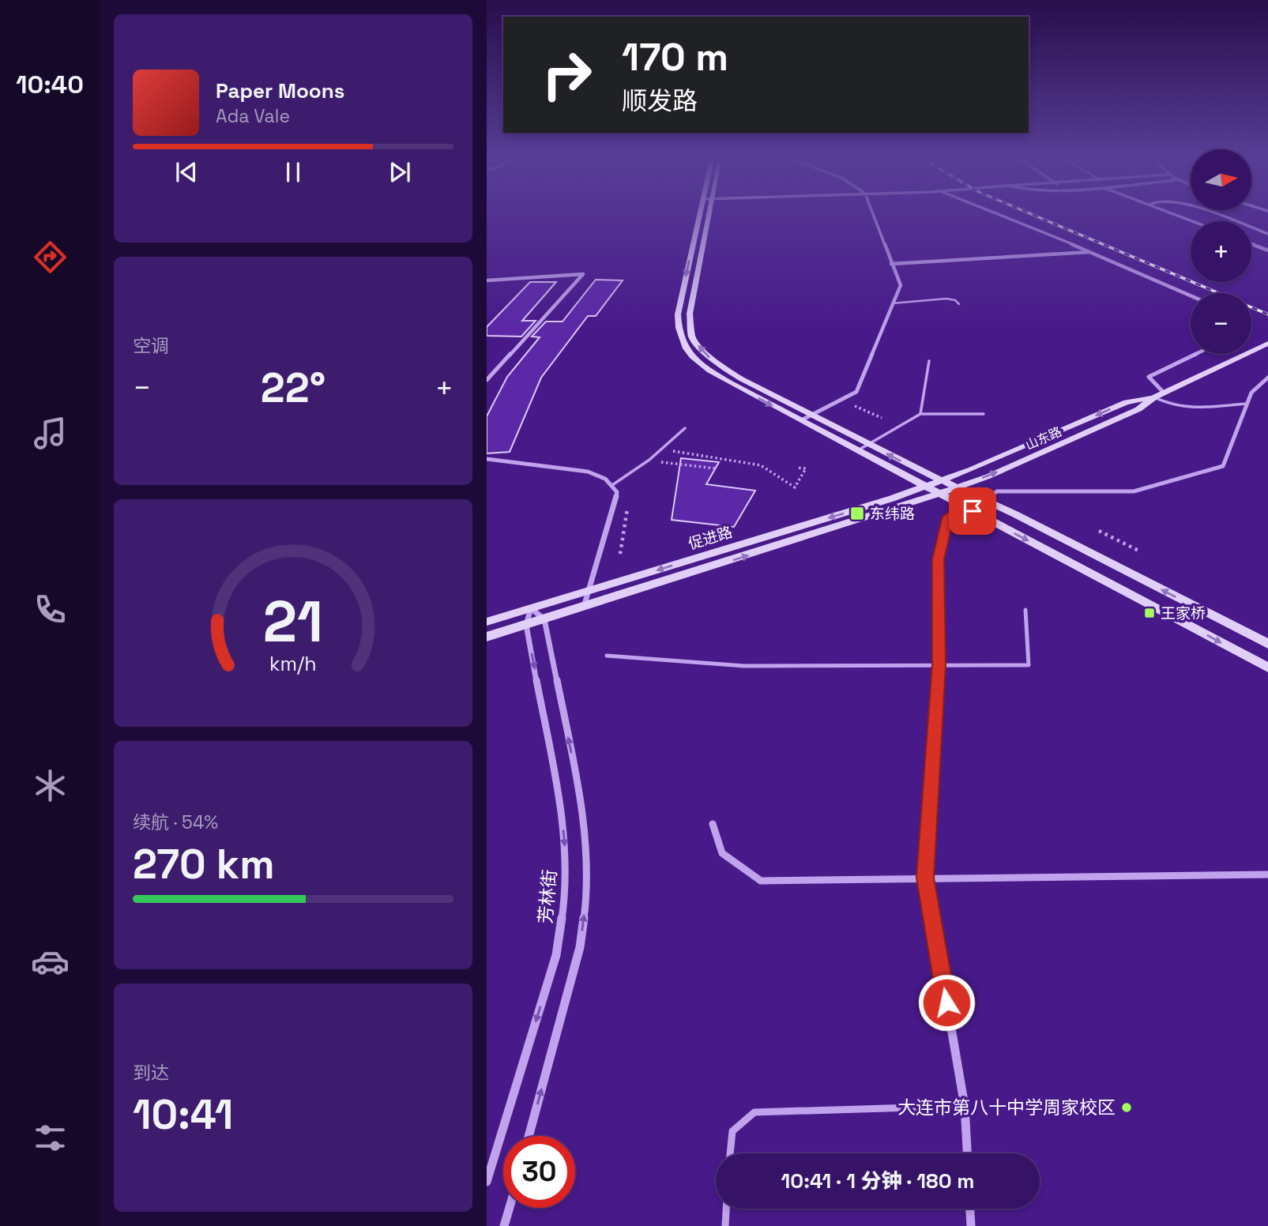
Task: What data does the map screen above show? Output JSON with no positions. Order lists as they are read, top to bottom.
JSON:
{
  "streets": {
    "main road": ["山东路", "促进路"],
    "street": ["芳林街"]
  },
  "crossings": [
    ["山东路", "促进路"],
    ["促进路", "芳林街"]
  ],
  "places": {
    "transit": ["东纬路", "王家桥"],
    "other": ["大连市第八十中学周家校区"]
  },
  "north": "right",
  "page": {
    "tabs": "10:40",
    "turn": ["170 m", "顺发路"],
    "song": ["Paper Moons", "Ada Vale"],
    "map_buttons": ["+", "−"],
    "tile": [
      "空调",
      ["续航 · 54%", "270 km"],
      ["到达", "10:41"]
    ],
    "heat": ["−", "22°", "+"],
    "limit": "30",
    "trip": "10:41 · 1 分钟 · 180 m",
    "gauge": ["21", "km/h"]
  }
}
